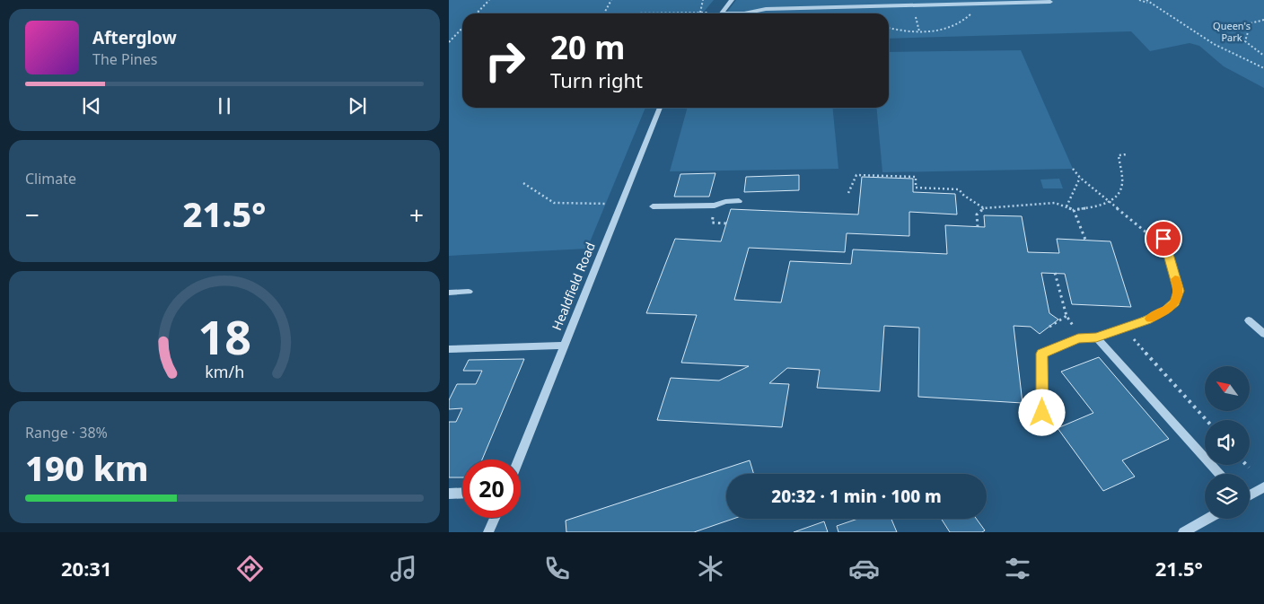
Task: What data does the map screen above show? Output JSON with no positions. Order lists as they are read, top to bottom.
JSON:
{
  "streets": {
    "street": ["Healdfield Road"]
  },
  "parks": ["Queen's Park"],
  "north": "top left",
  "page": {
    "turn": ["20 m", "Turn right"],
    "song": ["Afterglow", "The Pines"],
    "tile": [
      "Climate",
      ["Range · 38%", "190 km"]
    ],
    "heat": ["−", "21.5°", "+"],
    "limit": "20",
    "trip": "20:32 · 1 min · 100 m",
    "tabs": ["20:31", "21.5°"],
    "gauge": ["18", "km/h"]
  }
}
